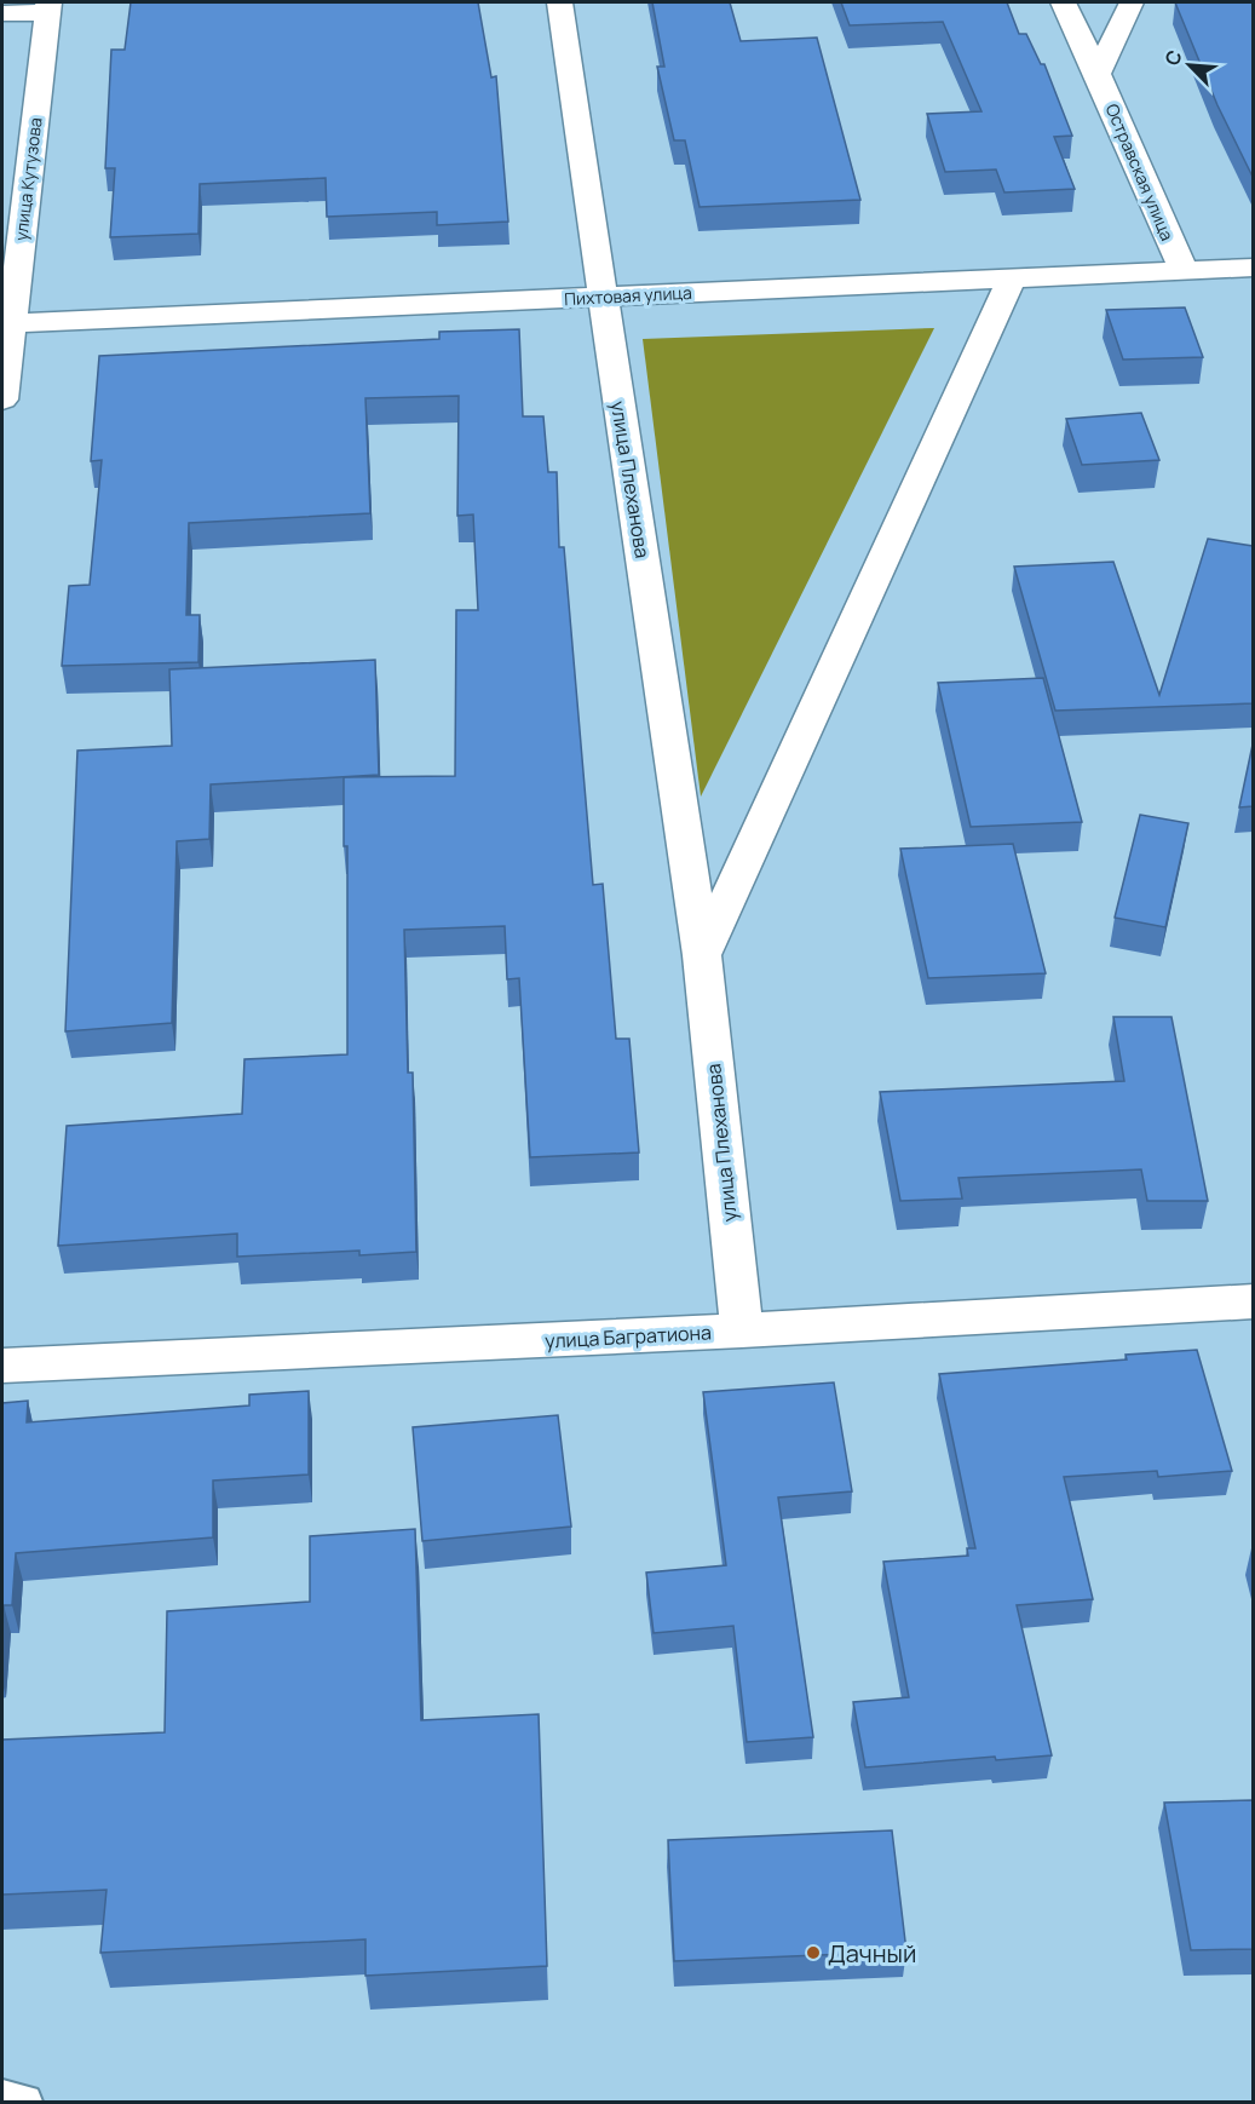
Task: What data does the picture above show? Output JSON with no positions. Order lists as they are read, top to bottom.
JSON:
{
  "streets": {
    "street": [
      "Остравская улица",
      "улица Кутузова",
      "Пихтовая улица",
      "улица Плеханова",
      "улица Багратиона"
    ]
  },
  "crossings": [
    ["Остравская улица", "Пихтовая улица"],
    ["улица Кутузова", "Пихтовая улица"],
    ["Пихтовая улица", "улица Плеханова"],
    ["улица Плеханова", "улица Багратиона"]
  ],
  "places": ["Дачный"],
  "north": "top left"
}
